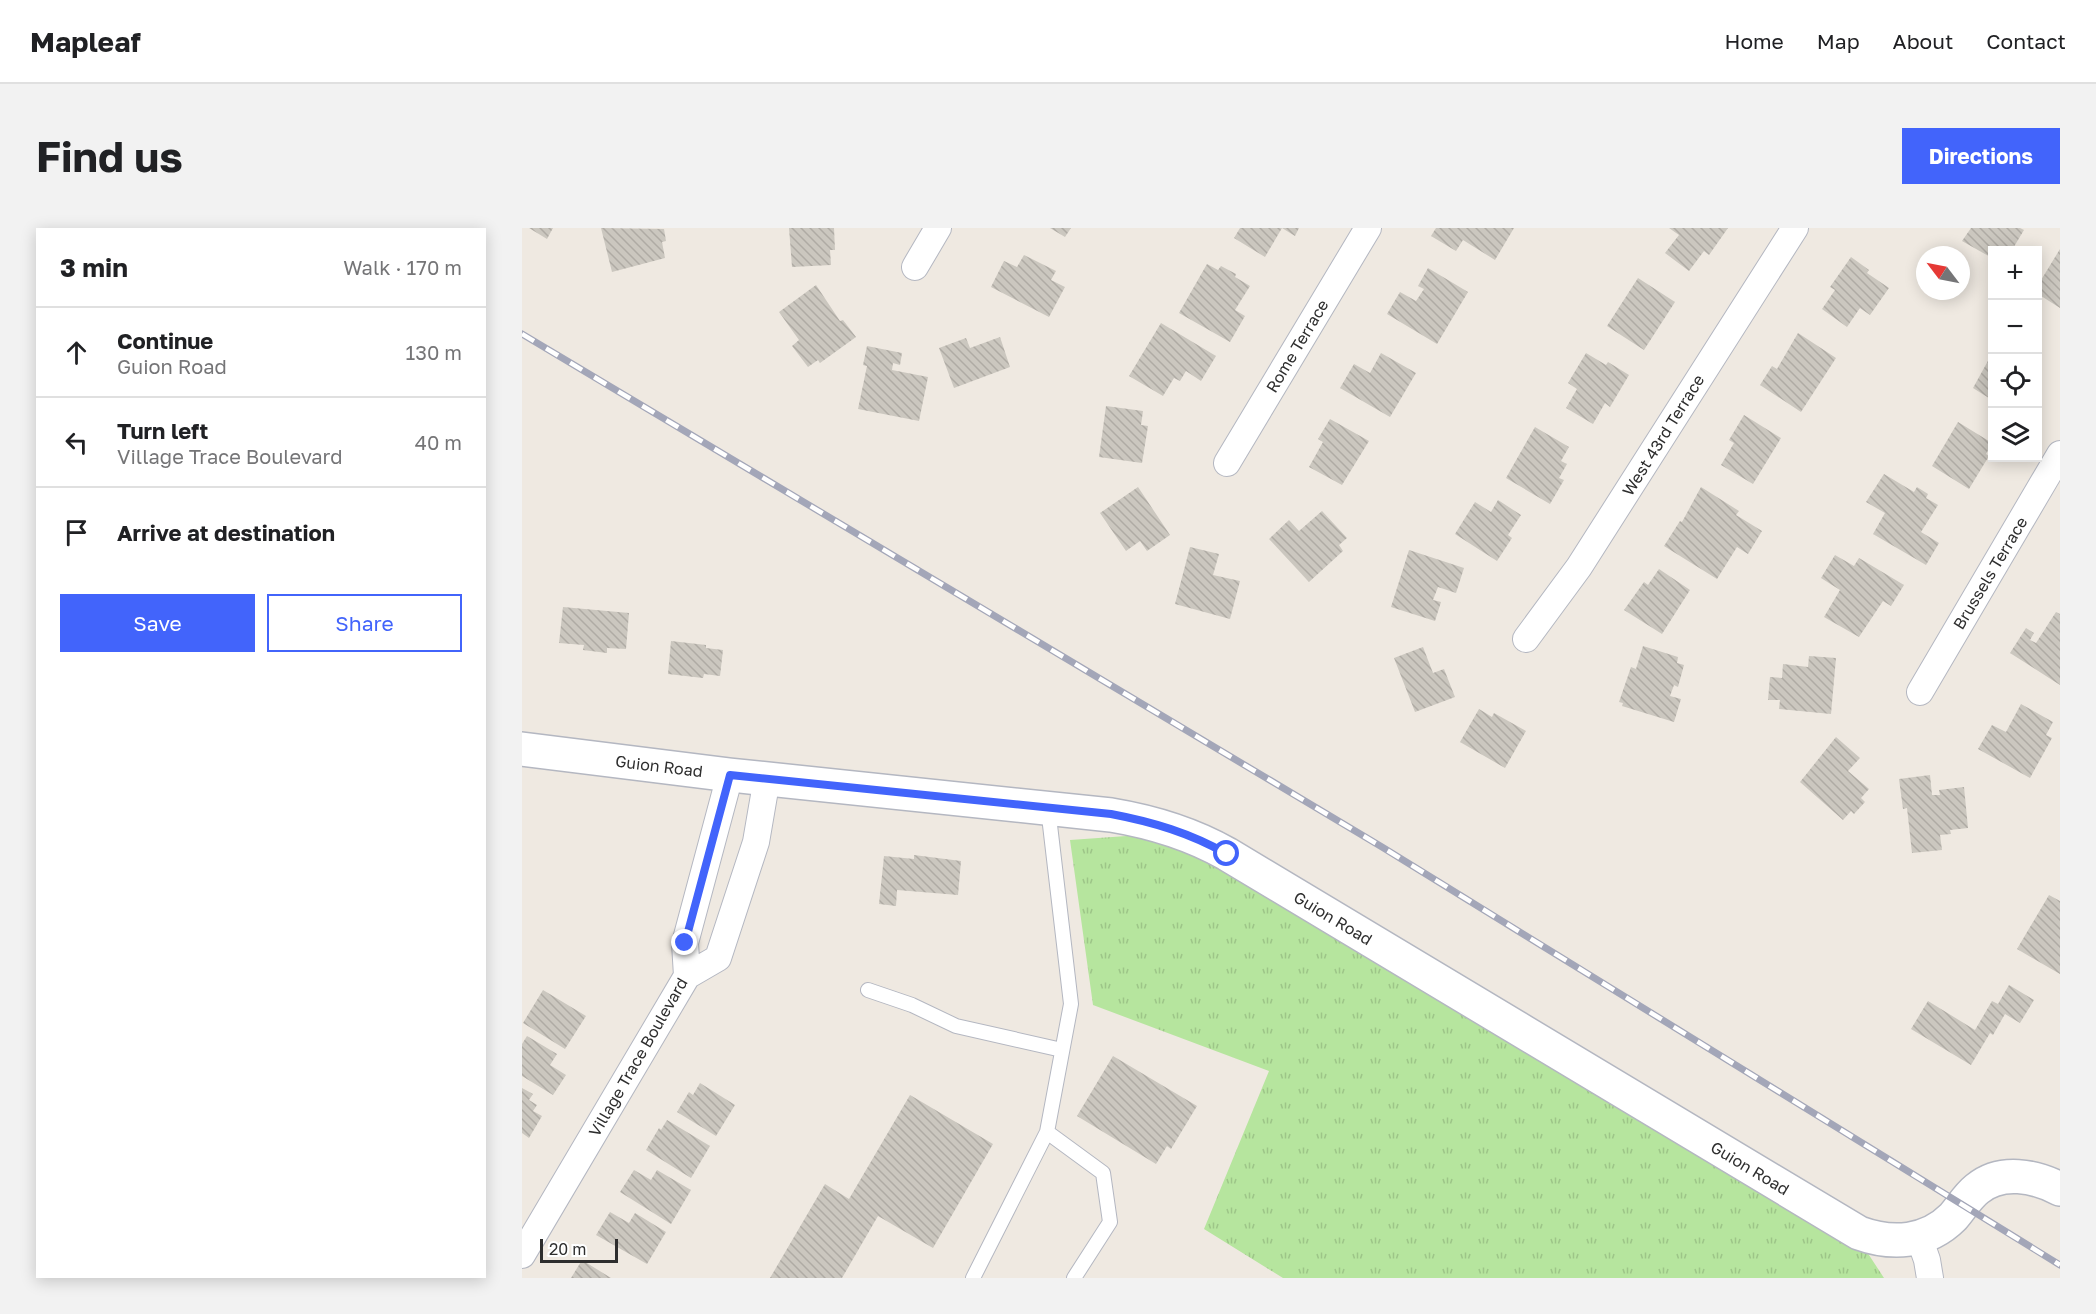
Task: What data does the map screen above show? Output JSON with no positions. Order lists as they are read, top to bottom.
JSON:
{
  "streets": {
    "street": [
      "Rome Terrace",
      "West 43rd Terrace",
      "Brussels Terrace",
      "Guion Road",
      "Village Trace Boulevard"
    ]
  },
  "crossings": [
    ["Guion Road", "Village Trace Boulevard"]
  ],
  "scale_bar": "20 m",
  "north": "top left",
  "page": {
    "header": "Mapleaf",
    "nav": [
      "Home",
      "Map",
      "About",
      "Contact"
    ],
    "buttons": [
      "Directions",
      ["Save", "Share"]
    ],
    "title": "Find us",
    "heading": ["3 min", "Walk · 170 m"],
    "map_buttons": ["+", "−"],
    "list": [
      ["Continue", "Guion Road", "130 m"],
      ["Turn left", "Village Trace Boulevard", "40 m"],
      "Arrive at destination"
    ],
    "scale": "20 m"
  }
}
